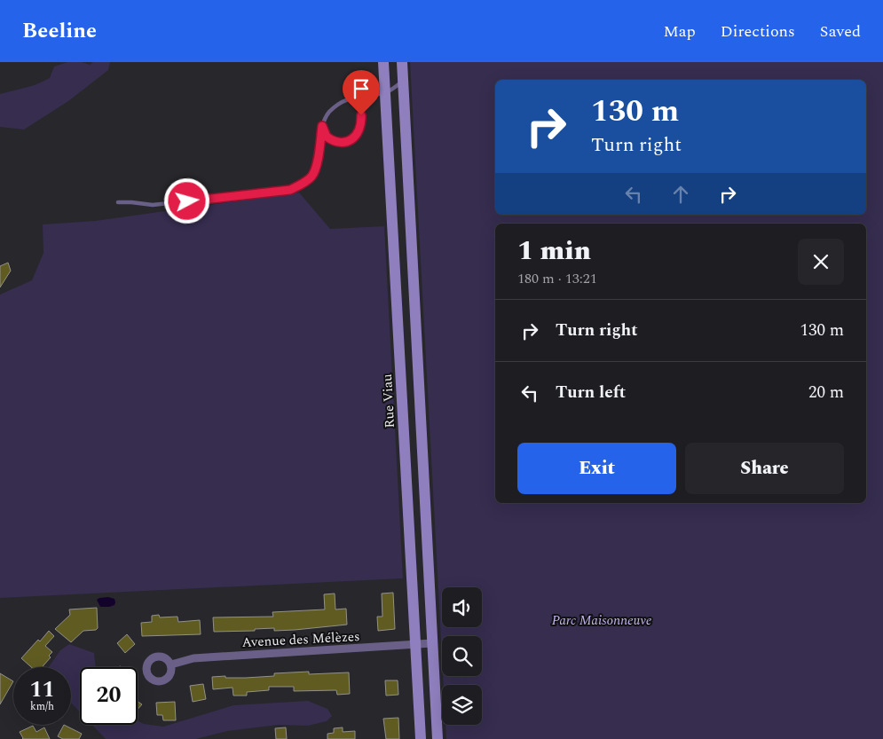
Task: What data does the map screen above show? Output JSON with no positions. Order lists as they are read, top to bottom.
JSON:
{
  "streets": {
    "main road": ["Rue Viau"],
    "street": ["Avenue des Mélèzes"]
  },
  "crossings": [
    ["Rue Viau", "Avenue des Mélèzes"]
  ],
  "parks": ["Parc Maisonneuve"],
  "page": {
    "header": "Beeline",
    "nav": ["Map", "Directions", "Saved"],
    "turn": ["130 m", "Turn right"],
    "heading": ["1 min", "180 m · 13:21"],
    "list": [
      {
        "name": "Turn right",
        "value": "130 m"
      },
      {
        "name": "Turn left",
        "value": "20 m"
      }
    ],
    "buttons": ["Exit", "Share"],
    "speed": "11 km/h",
    "limit": "20"
  }
}
